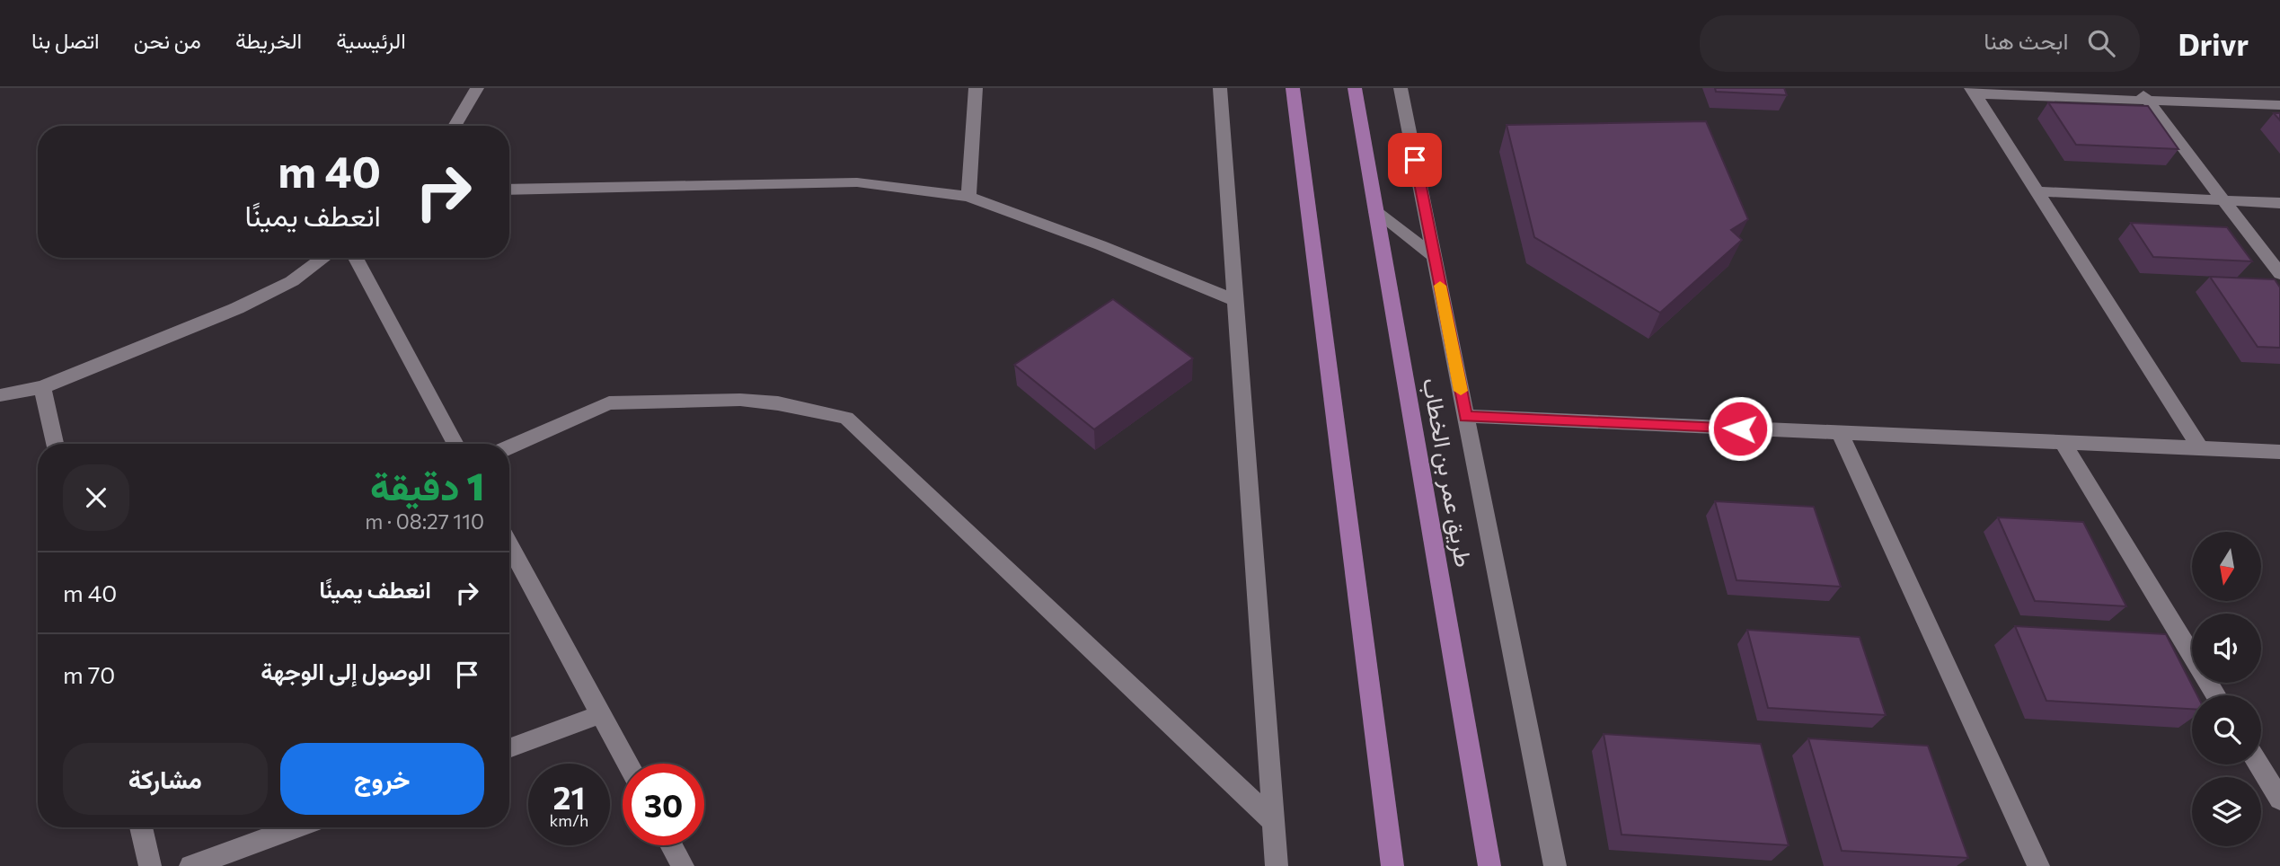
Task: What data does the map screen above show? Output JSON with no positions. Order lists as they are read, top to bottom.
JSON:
{
  "streets": {
    "main road": ["طريق عمر بن الخطاب"]
  },
  "north": "bottom",
  "page": {
    "header": "Drivr",
    "search": "ابحث هنا",
    "nav": [
      "الرئيسية",
      "الخريطة",
      "من نحن",
      "اتصل بنا"
    ],
    "turn": ["40 m", "انعطف يمينًا"],
    "heading": ["1 دقيقة", "110 m · 08:27"],
    "list": [
      {
        "name": "انعطف يمينًا",
        "value": "40 m"
      },
      {
        "name": "الوصول إلى الوجهة",
        "value": "70 m"
      }
    ],
    "buttons": ["خروج", "مشاركة"],
    "speed": "21 km/h",
    "limit": "30"
  }
}
